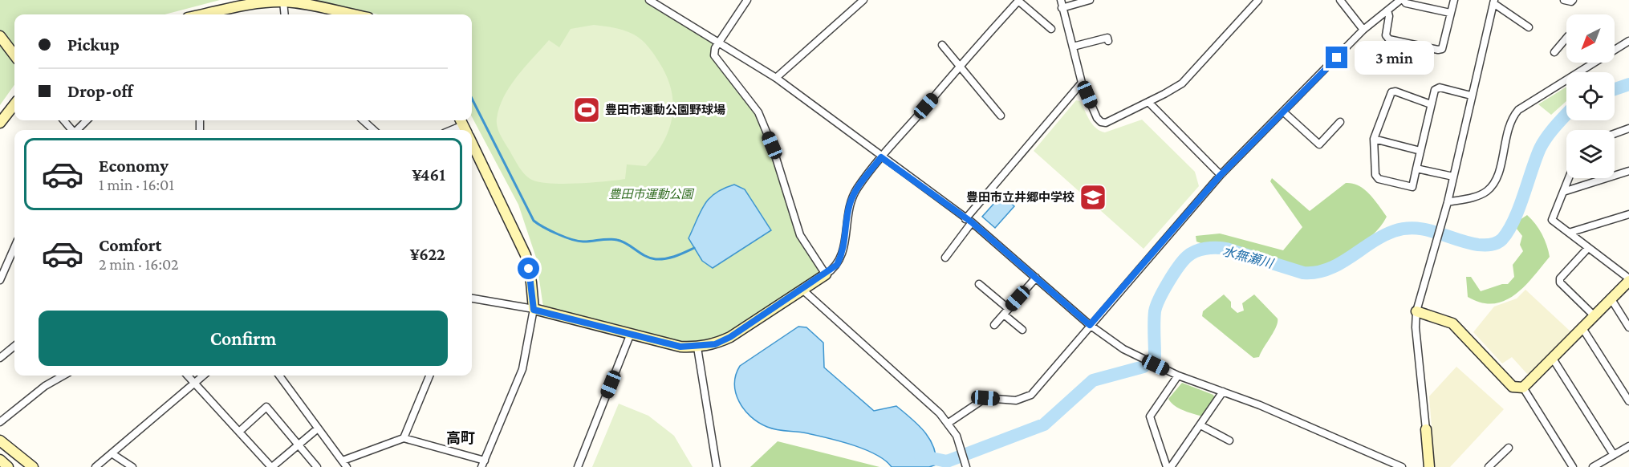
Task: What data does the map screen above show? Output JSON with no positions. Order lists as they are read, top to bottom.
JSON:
{
  "districts": ["高町"],
  "water": ["水無瀬川"],
  "parks": ["豊田市運動公園"],
  "places": {
    "sports": ["豊田市運動公園野球場"],
    "school or university": ["豊田市立井郷中学校"]
  },
  "north": "bottom left",
  "page": {
    "banner": ["Pickup", "Drop-off"],
    "bubble": "3 min",
    "list": [
      {
        "name": "Economy",
        "note": "1 min · 16:01",
        "value": "¥461"
      },
      {
        "name": "Comfort",
        "note": "2 min · 16:02",
        "value": "¥622"
      }
    ],
    "buttons": "Confirm"
  }
}
